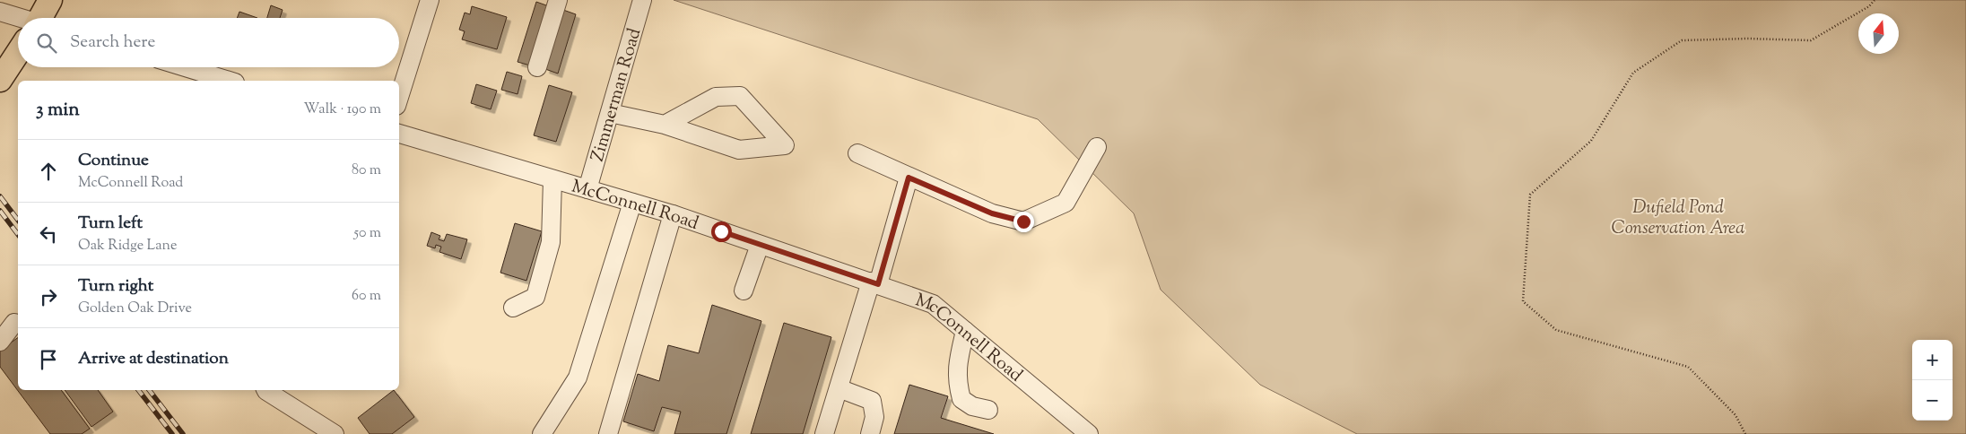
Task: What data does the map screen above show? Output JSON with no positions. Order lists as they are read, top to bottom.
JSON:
{
  "streets": {
    "street": ["Zimmerman Road", "McConnell Road"]
  },
  "crossings": [
    ["Zimmerman Road", "McConnell Road"]
  ],
  "parks": ["Dufield Pond Conservation Area"],
  "north": "top",
  "page": {
    "search": "Search here",
    "heading": ["3 min", "Walk · 190 m"],
    "list": [
      ["Continue", "McConnell Road", "80 m"],
      ["Turn left", "Oak Ridge Lane", "50 m"],
      ["Turn right", "Golden Oak Drive", "60 m"],
      "Arrive at destination"
    ],
    "map_buttons": ["+", "−"]
  }
}
